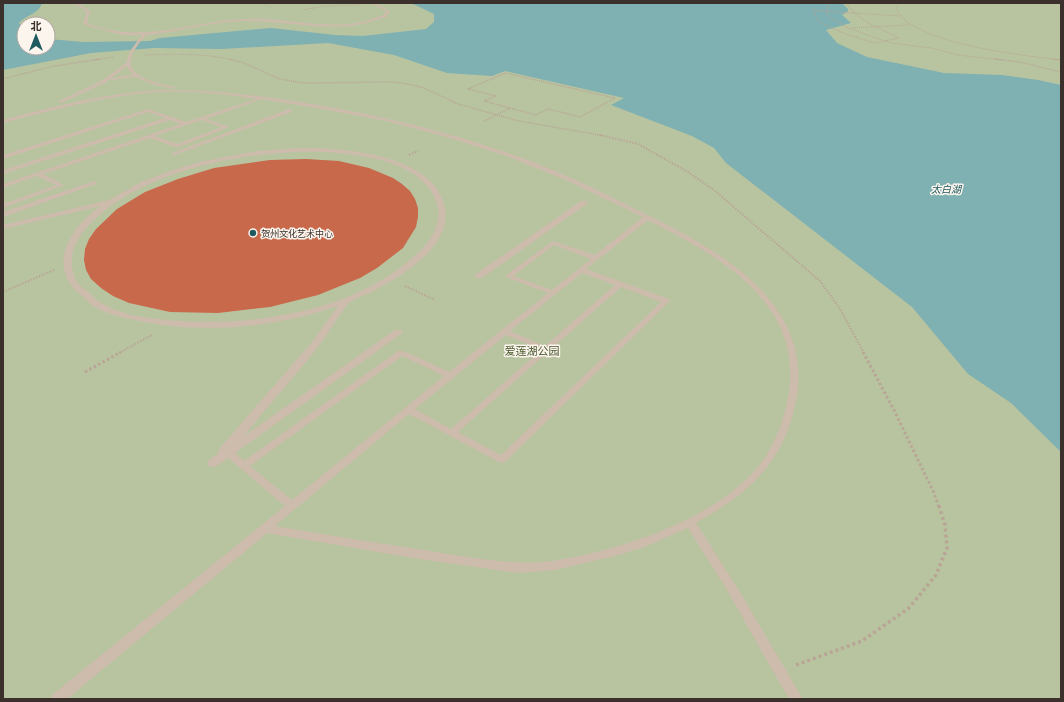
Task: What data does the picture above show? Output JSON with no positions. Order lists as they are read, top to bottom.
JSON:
{
  "water": ["太白湖"],
  "parks": ["爱莲湖公园"],
  "places": ["贺州文化艺术中心"],
  "north": "top"
}
